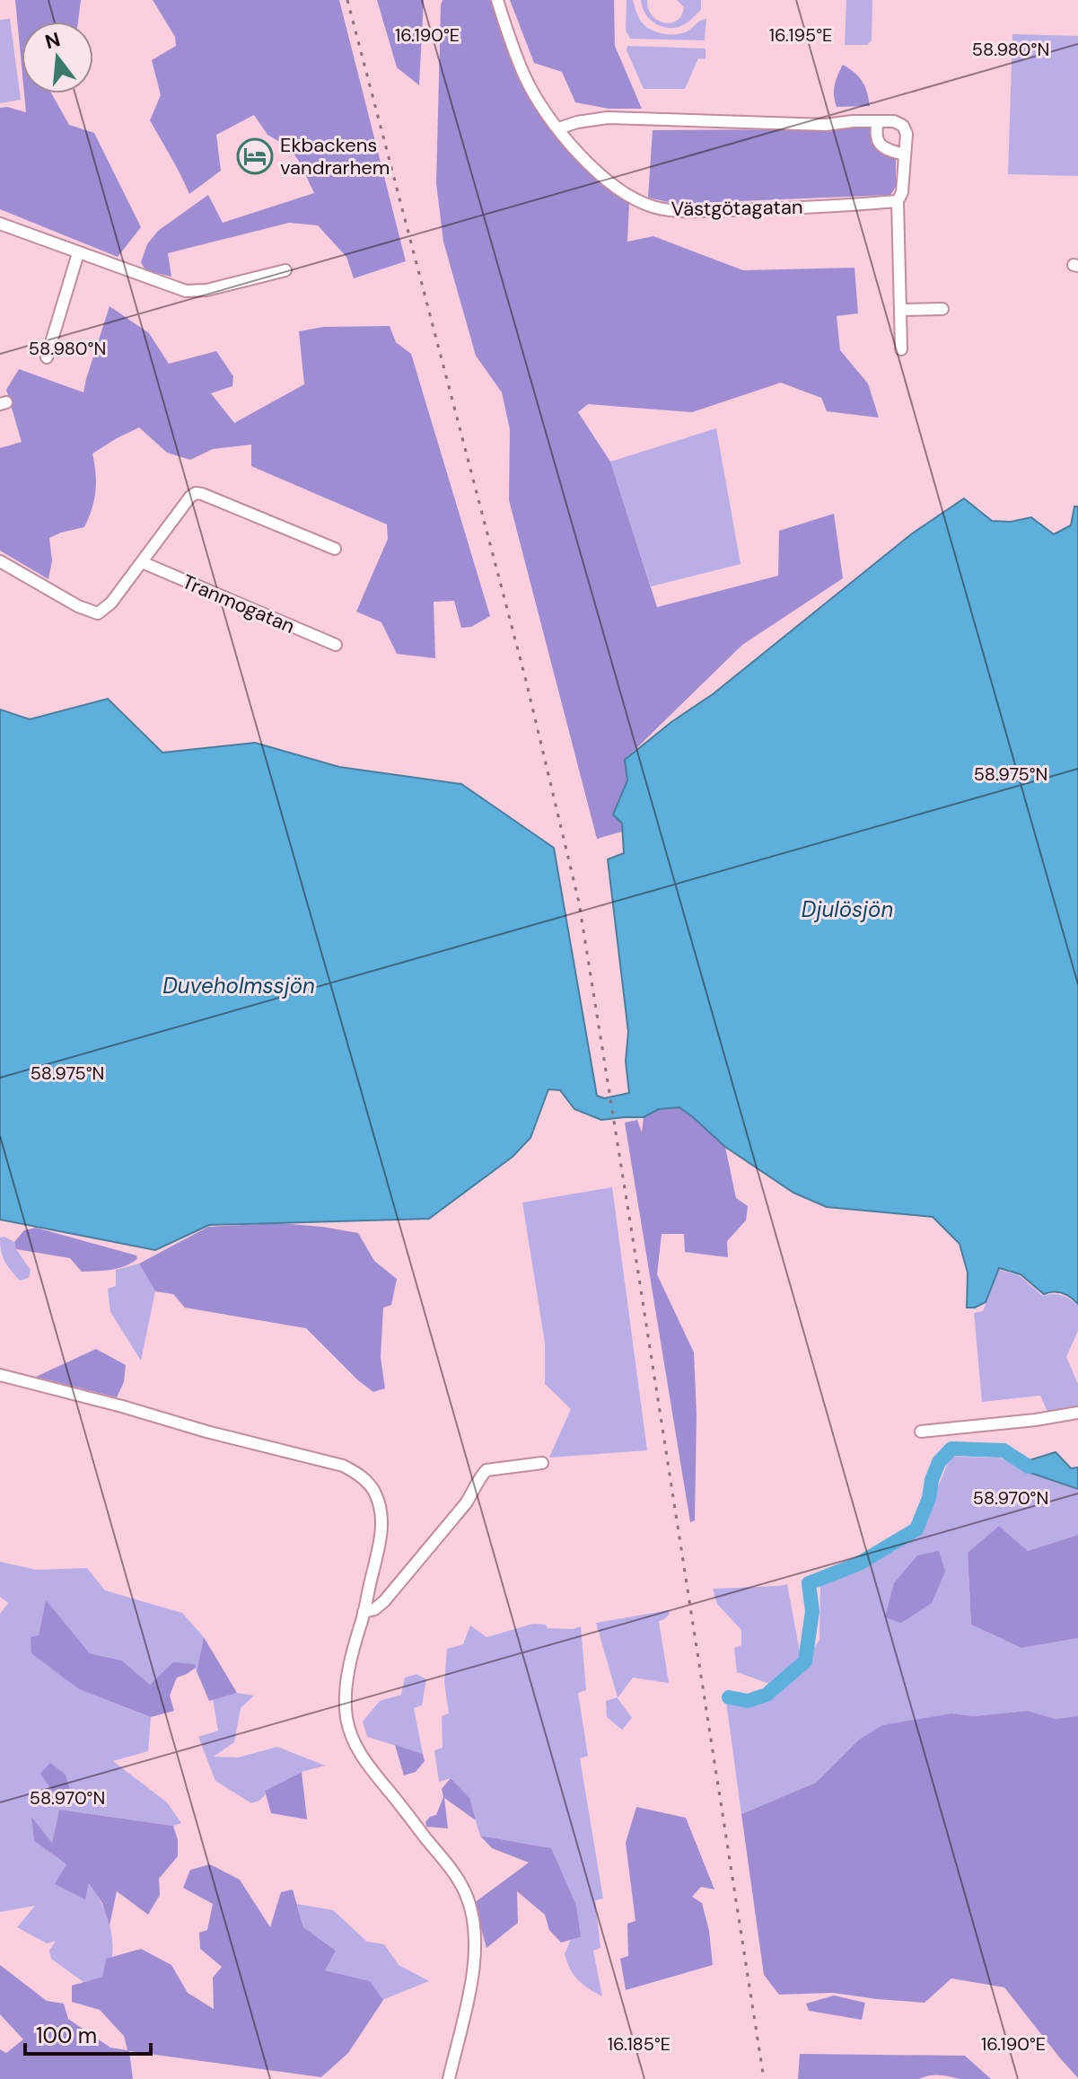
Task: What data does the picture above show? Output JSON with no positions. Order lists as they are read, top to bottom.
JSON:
{
  "streets": {
    "street": ["Västgötagatan", "Tranmogatan"]
  },
  "water": ["Djulösjön", "Duveholmssjön"],
  "places": {
    "hotel": ["Ekbackens vandrarhem"]
  },
  "scale_bar": "100 m",
  "north": "top",
  "coordinates": [
    "16.190°E",
    "16.195°E",
    "58.980°N",
    "58.975°N",
    "58.970°N",
    "16.185°E"
  ]
}
